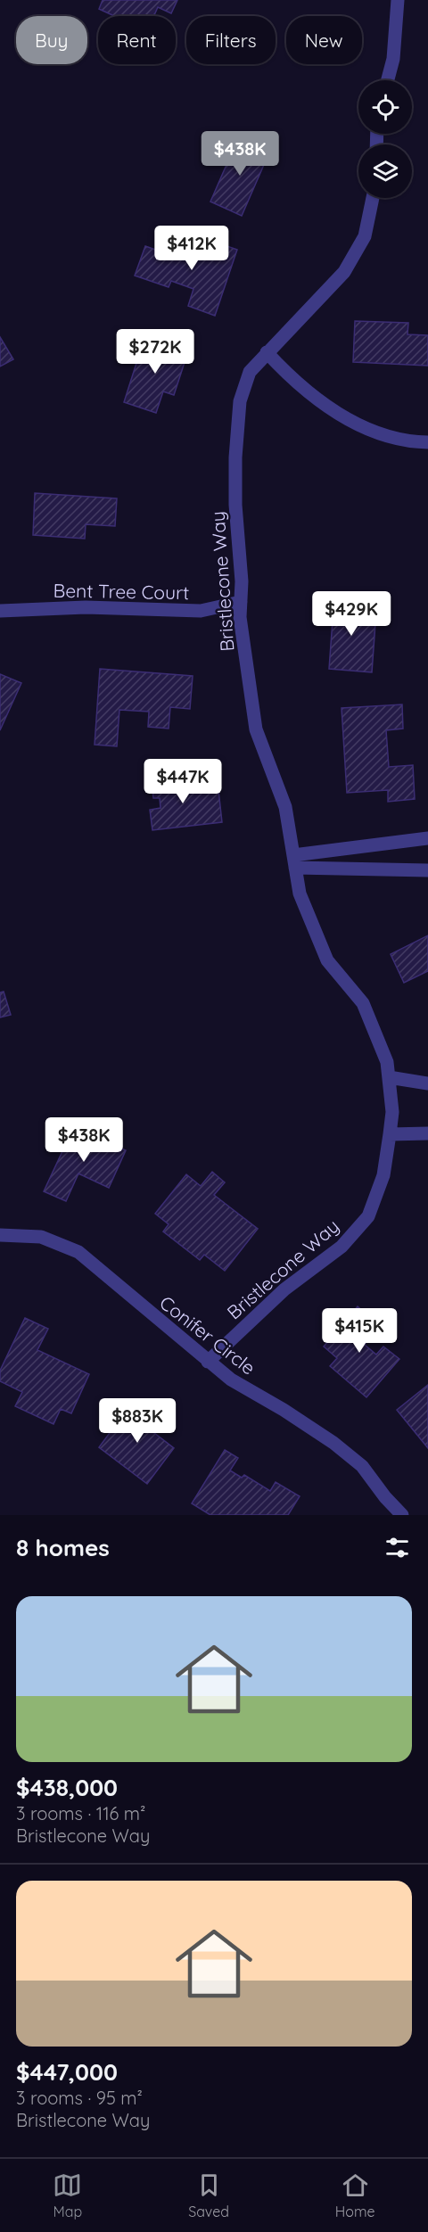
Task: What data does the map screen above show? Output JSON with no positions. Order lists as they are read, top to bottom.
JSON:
{
  "streets": {
    "street": ["Bristlecone Way", "Bent Tree Court", "Conifer Circle"]
  },
  "crossings": [
    ["Bristlecone Way", "Bent Tree Court"],
    ["Bristlecone Way", "Conifer Circle"]
  ],
  "page": {
    "chip": [
      "Buy",
      "Rent",
      "Filters",
      "New"
    ],
    "price": [
      "$438K",
      "$412K",
      "$272K",
      "$429K",
      "$447K",
      "$438K",
      "$415K",
      "$883K"
    ],
    "heading": "8 homes",
    "list": [
      {
        "name": "$438,000",
        "note": "3 rooms · 116 m² · Bristlecone Way"
      },
      {
        "name": "$447,000",
        "note": "3 rooms · 95 m² · Bristlecone Way"
      }
    ],
    "tabs": ["Map", "Saved", "Home"]
  }
}
